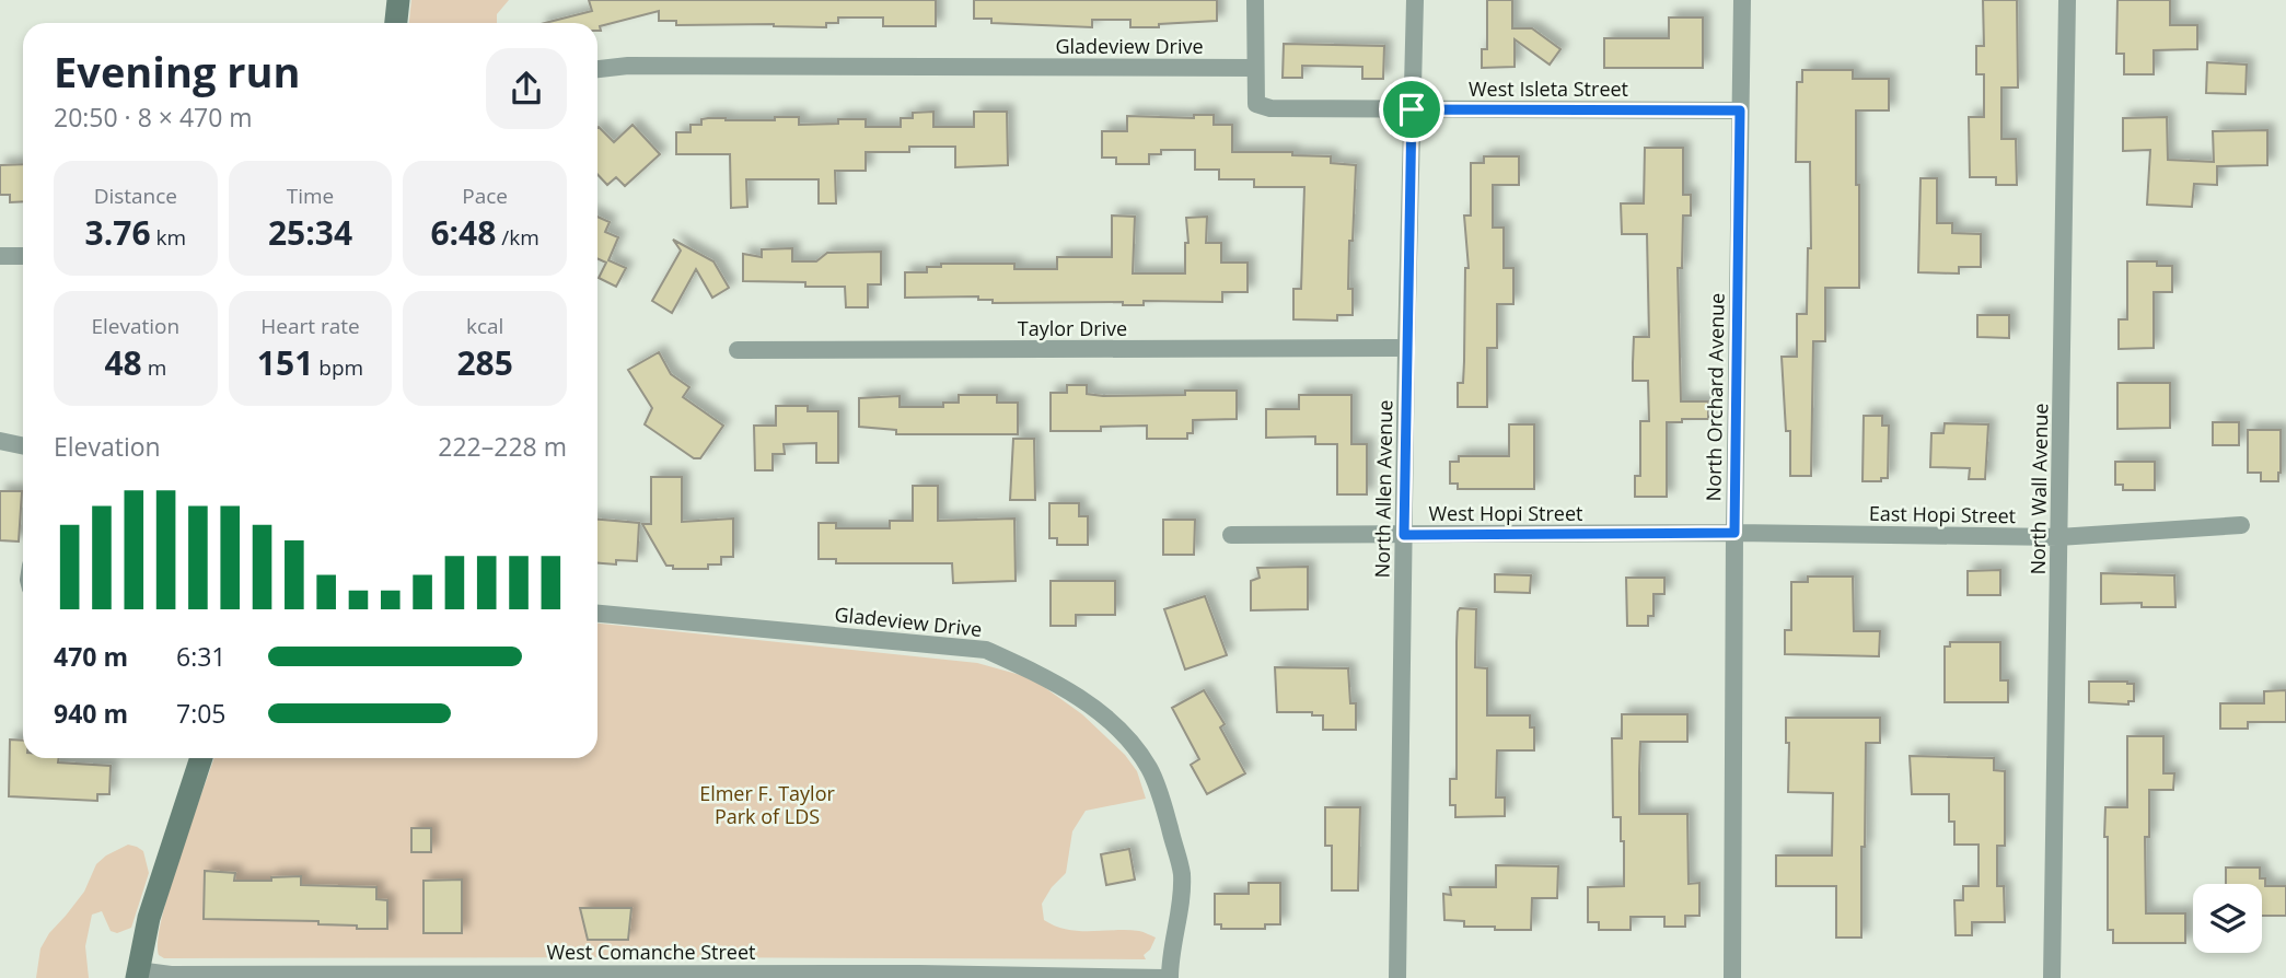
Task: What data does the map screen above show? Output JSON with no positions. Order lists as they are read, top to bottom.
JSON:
{
  "streets": {
    "street": [
      "Gladeview Drive",
      "West Isleta Street",
      "Taylor Drive",
      "North Orchard Avenue",
      "North Allen Avenue",
      "North Wall Avenue",
      "West Hopi Street",
      "East Hopi Street",
      "West Comanche Street"
    ]
  },
  "crossings": [
    ["Gladeview Drive", "West Isleta Street"],
    ["Gladeview Drive", "West Comanche Street"],
    ["West Isleta Street", "North Orchard Avenue"],
    ["West Isleta Street", "North Allen Avenue"],
    ["Taylor Drive", "North Allen Avenue"],
    ["North Orchard Avenue", "West Hopi Street"],
    ["North Orchard Avenue", "East Hopi Street"],
    ["North Allen Avenue", "West Hopi Street"],
    ["North Wall Avenue", "East Hopi Street"],
    ["West Hopi Street", "East Hopi Street"]
  ],
  "parks": ["Elmer F. Taylor Park of LDS"],
  "page": {
    "heading": ["Evening run", "20:50 · 8 × 470 m"],
    "stats": [
      ["Distance", "3.76 km"],
      ["Time", "25:34"],
      ["Pace", "6:48 /km"],
      ["Elevation", "48 m"],
      ["Heart rate", "151 bpm"],
      ["kcal", "285"]
    ],
    "chart": ["Elevation", "222–228 m"],
    "list": [
      {
        "name": "470 m",
        "note": "6:31"
      },
      {
        "name": "940 m",
        "note": "7:05"
      }
    ]
  }
}
